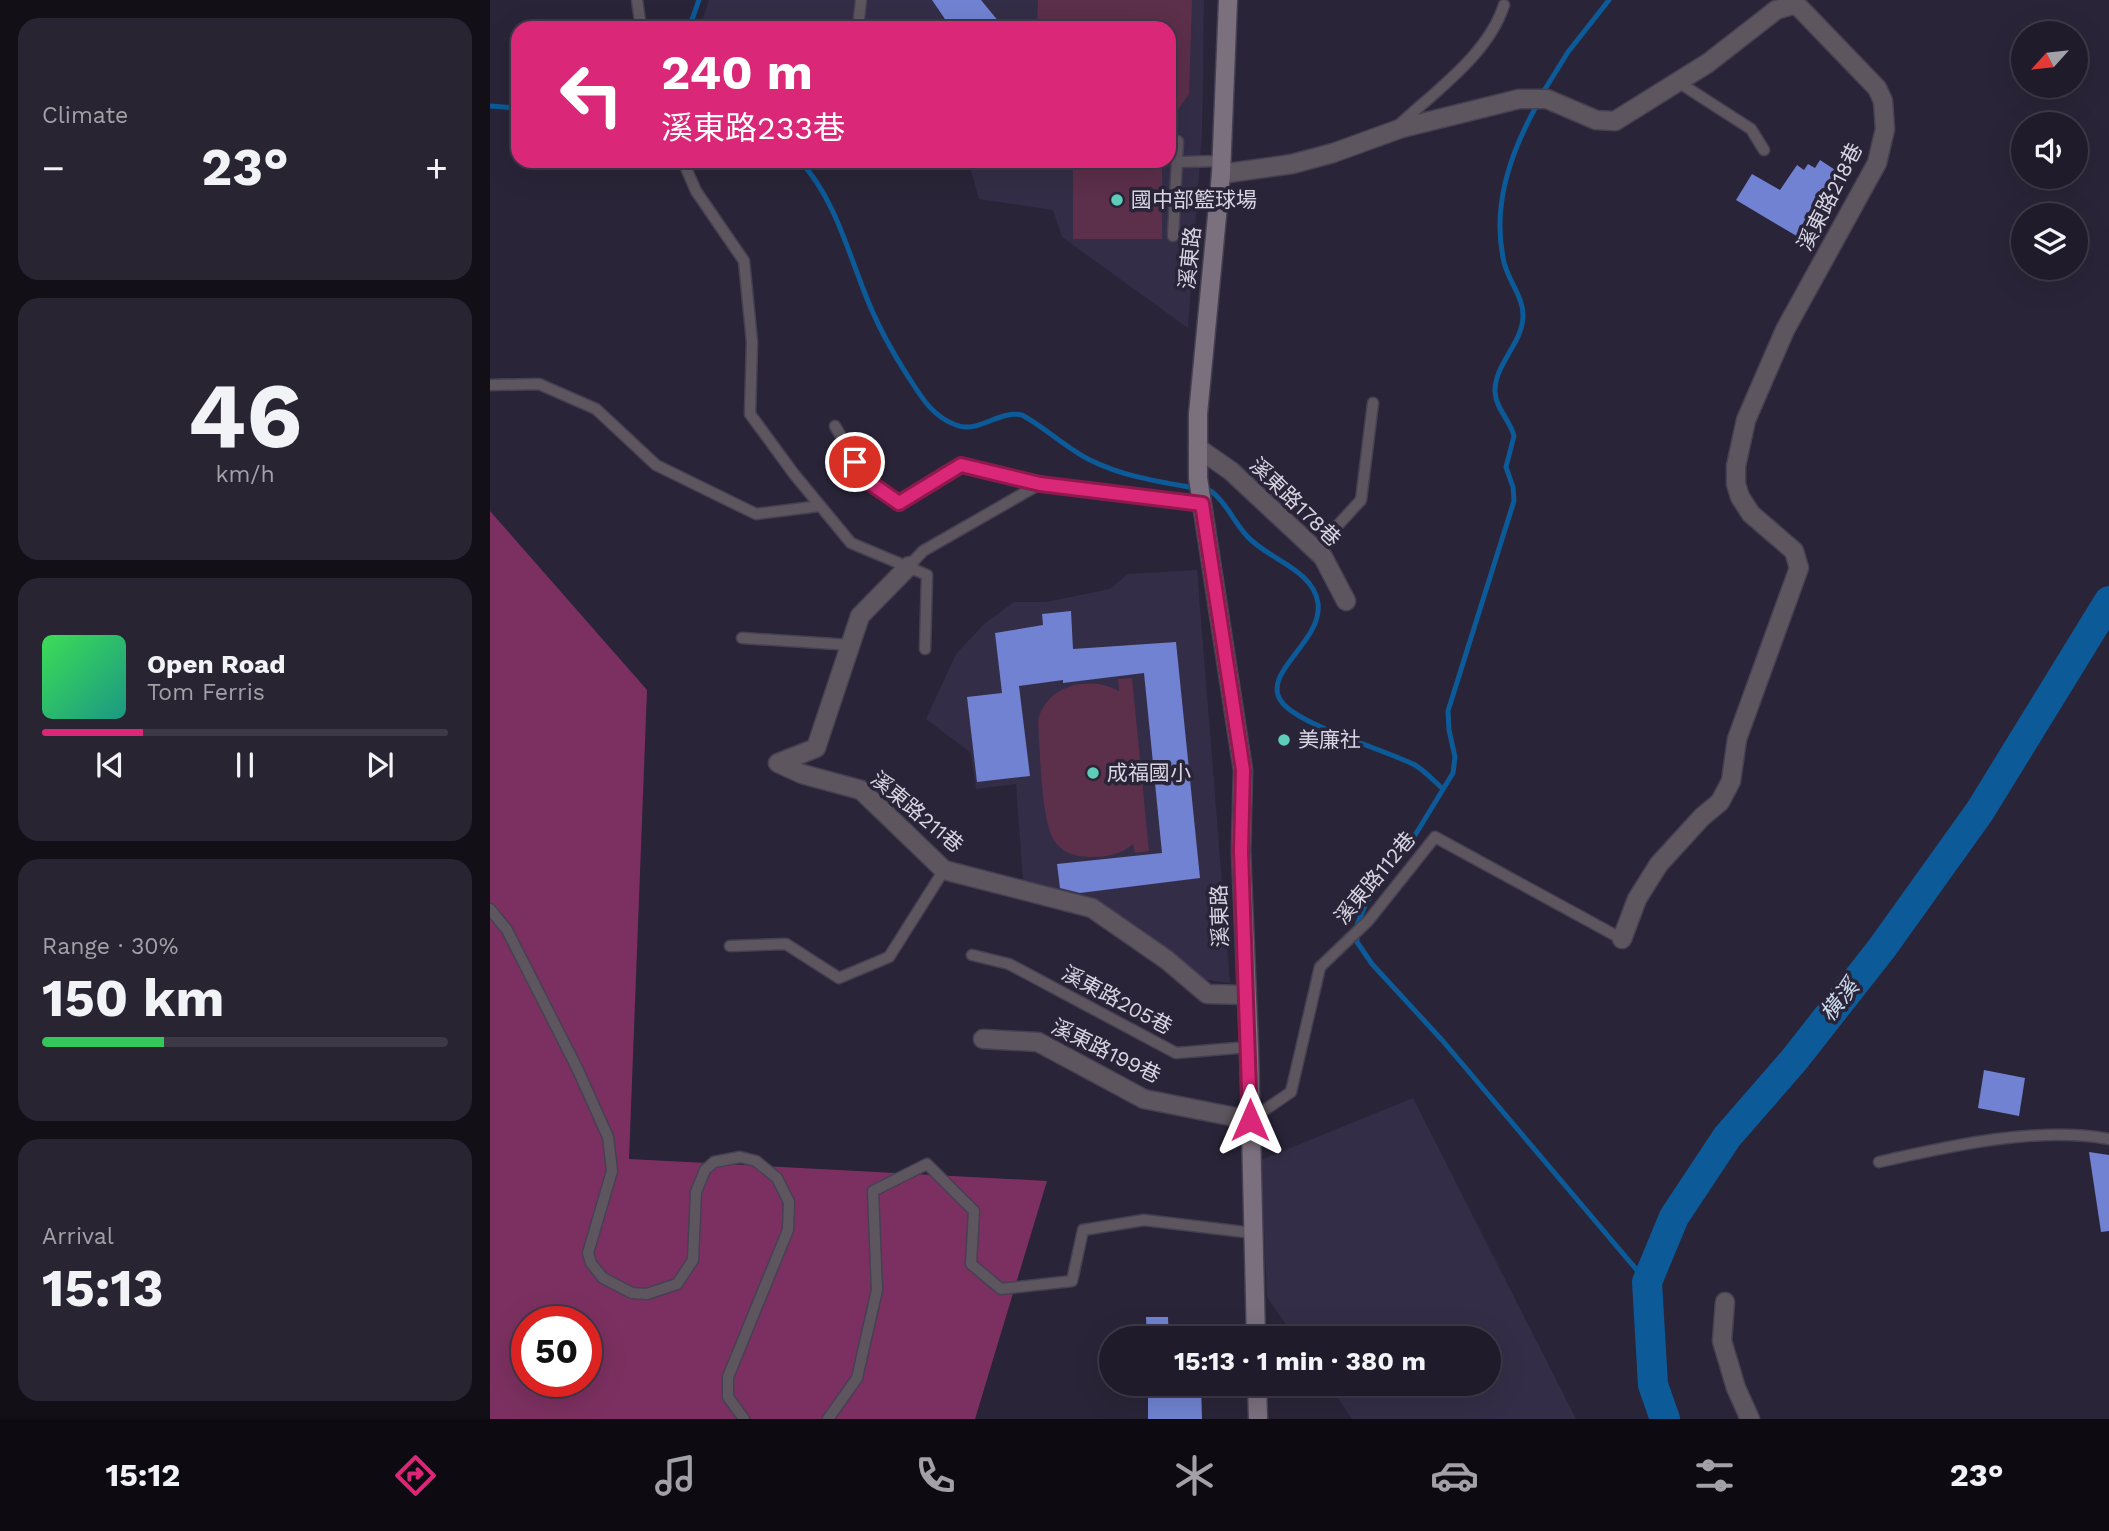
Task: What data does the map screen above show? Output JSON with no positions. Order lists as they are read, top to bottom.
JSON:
{
  "streets": {
    "main road": ["溪東路"],
    "street": [
      "溪東路218巷",
      "溪東路178巷",
      "溪東路211巷",
      "溪東路199巷"
    ],
    "lane": ["溪東路112巷", "溪東路205巷"]
  },
  "crossings": [
    ["溪東路218巷", "溪東路"],
    ["溪東路218巷", "溪東路112巷"],
    ["溪東路", "溪東路178巷"],
    ["溪東路", "溪東路211巷"],
    ["溪東路", "溪東路112巷"],
    ["溪東路", "溪東路205巷"],
    ["溪東路", "溪東路199巷"],
    ["溪東路112巷", "溪東路199巷"]
  ],
  "water": ["橫溪"],
  "places": ["國中部籃球場", "美廉社", "成福國小"],
  "north": "bottom left",
  "page": {
    "tile": [
      "Climate",
      ["46", "km/h"],
      ["Range · 30%", "150 km"],
      ["Arrival", "15:13"]
    ],
    "turn": ["240 m", "溪東路233巷"],
    "heat": ["−", "23°", "+"],
    "song": ["Open Road", "Tom Ferris"],
    "limit": "50",
    "trip": "15:13 · 1 min · 380 m",
    "tabs": ["15:12", "23°"]
  }
}
